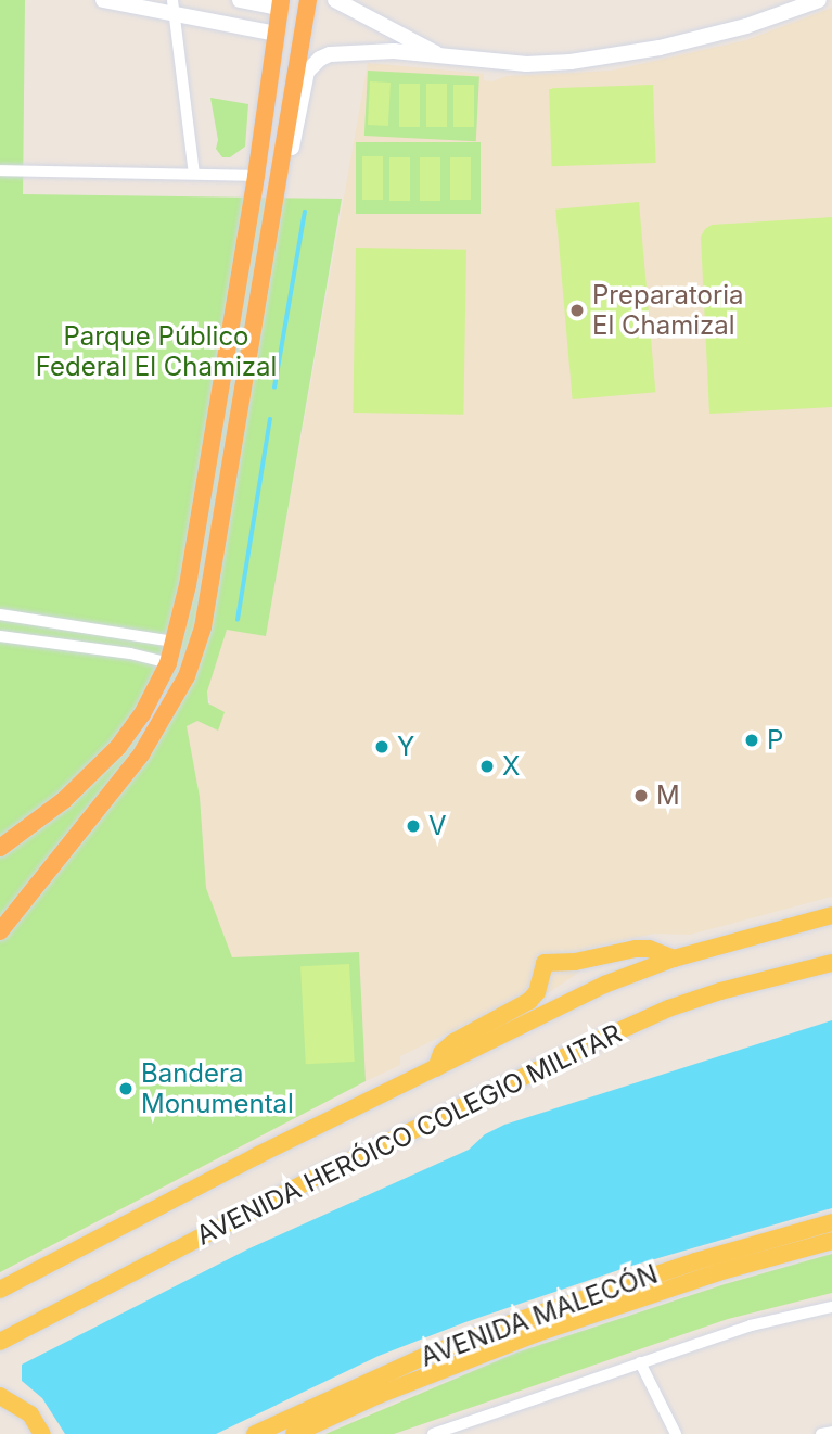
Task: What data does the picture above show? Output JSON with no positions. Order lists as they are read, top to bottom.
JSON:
{
  "streets": {
    "main road": ["AVENIDA HERÓICO COLEGIO MILITAR", "AVENIDA MALECÓN"]
  },
  "parks": ["Parque Público Federal El Chamizal"],
  "places": [
    "Preparatoria El Chamizal",
    "P",
    "Y",
    "X",
    "M",
    "V",
    "Bandera Monumental"
  ]
}
